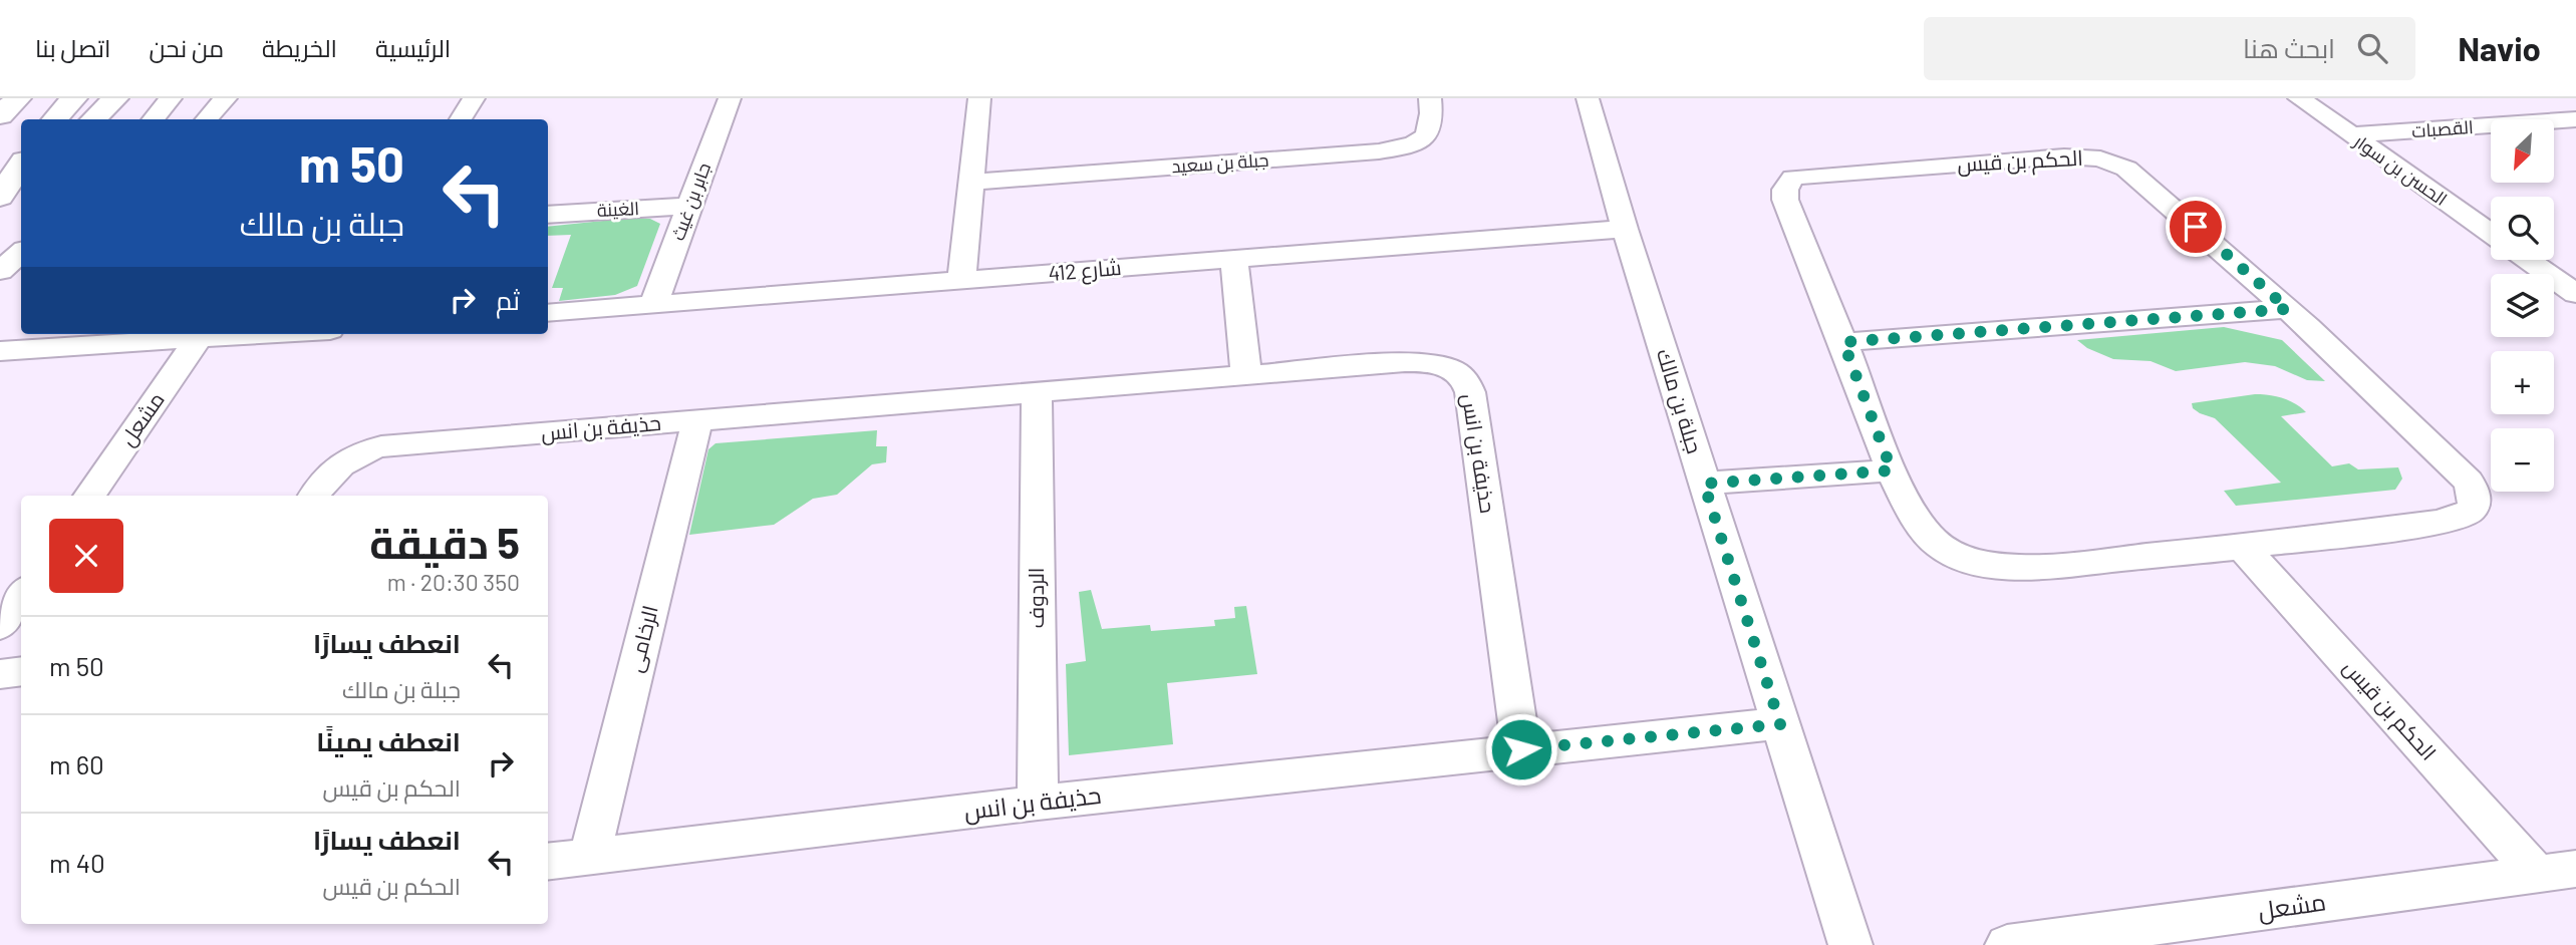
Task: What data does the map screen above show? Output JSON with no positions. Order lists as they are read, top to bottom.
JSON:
{
  "streets": {
    "street": [
      "القصبات",
      "الحكم بن قيس",
      "جبلة بن سعيد",
      "الحسن بن سوار",
      "جابر بن غيث",
      "الغينة",
      "شارع 412",
      "جبلة بن مالك",
      "مشعل",
      "حذيفة بن انس",
      "الردوف",
      "الرخامى"
    ]
  },
  "crossings": [
    ["القصبات", "الحسن بن سوار"],
    ["الحكم بن قيس", "مشعل"],
    ["جابر بن غيث", "الغينة"],
    ["جابر بن غيث", "شارع 412"],
    ["شارع 412", "جبلة بن مالك"],
    ["جبلة بن مالك", "حذيفة بن انس"],
    ["حذيفة بن انس", "الردوف"],
    ["حذيفة بن انس", "الرخامى"]
  ],
  "north": "bottom left",
  "page": {
    "header": "Navio",
    "search": "ابحث هنا",
    "nav": [
      "الرئيسية",
      "الخريطة",
      "من نحن",
      "اتصل بنا"
    ],
    "map_buttons": ["+", "−"],
    "turn": ["50 m", "جبلة بن مالك"],
    "then": "ثم",
    "heading": ["5 دقيقة", "350 m · 20:30"],
    "list": [
      {
        "name": "انعطف يسارًا",
        "note": "جبلة بن مالك",
        "value": "50 m"
      },
      {
        "name": "انعطف يمينًا",
        "note": "الحكم بن قيس",
        "value": "60 m"
      },
      {
        "name": "انعطف يسارًا",
        "note": "الحكم بن قيس",
        "value": "40 m"
      }
    ]
  }
}
